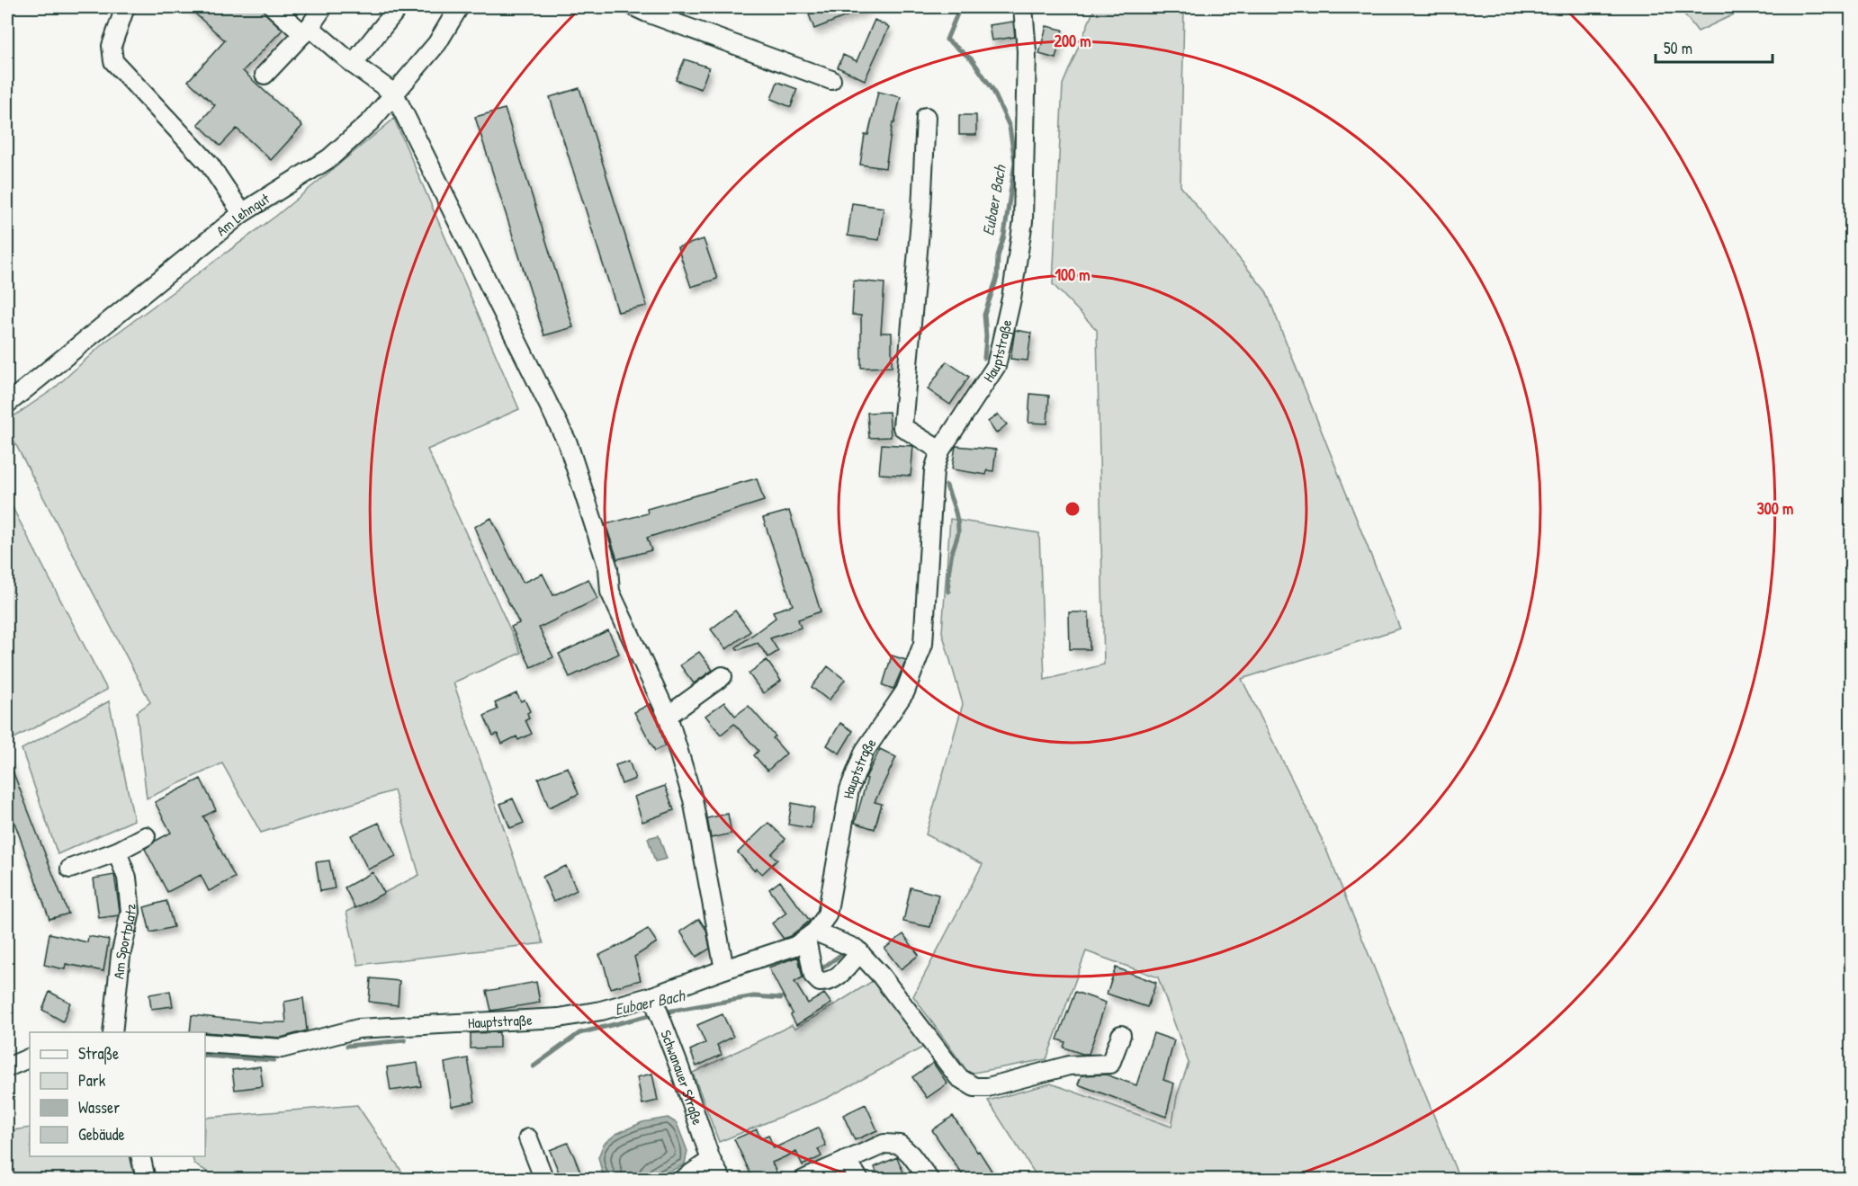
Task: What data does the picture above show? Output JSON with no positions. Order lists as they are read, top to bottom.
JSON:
{
  "streets": {
    "street": [
      "Am Lehngut",
      "Hauptstraße",
      "Am Sportplatz",
      "Schwanauer Straße"
    ]
  },
  "crossings": [
    ["Hauptstraße", "Schwanauer Straße"]
  ],
  "water": ["Eubaer Bach"],
  "legend": [
    "Straße",
    "Park",
    "Wasser",
    "Gebäude"
  ],
  "scale_bar": "50 m",
  "rings": ["200 m", "100 m", "300 m"]
}
